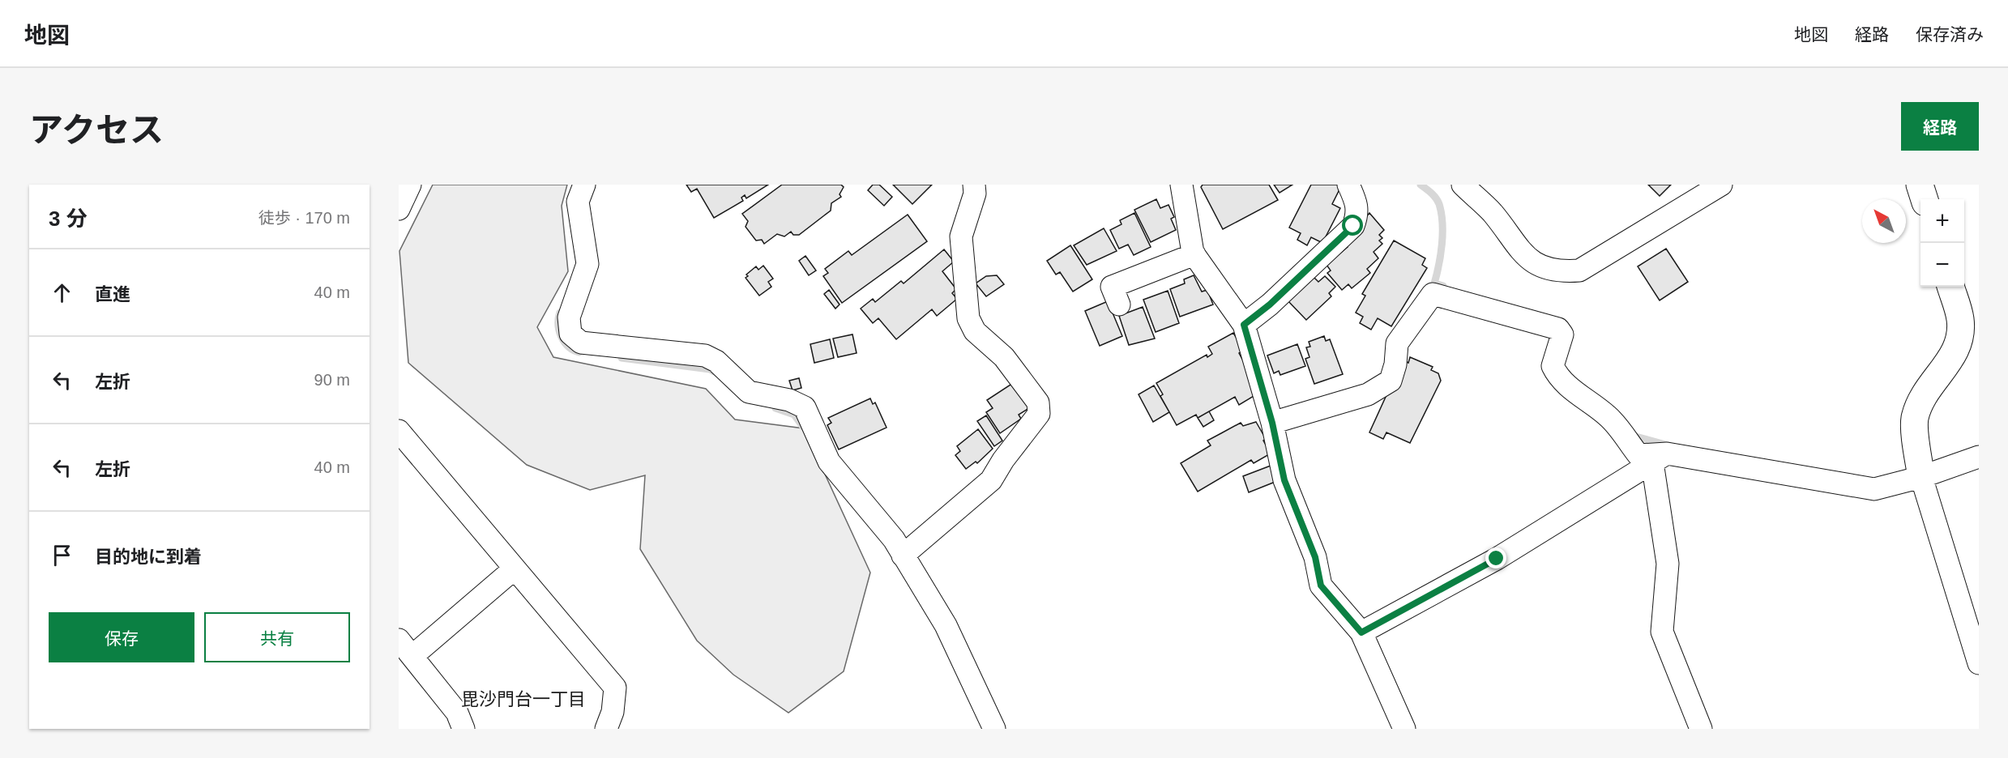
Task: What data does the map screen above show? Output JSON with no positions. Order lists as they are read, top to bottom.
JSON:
{
  "districts": ["毘沙門台一丁目"],
  "north": "top left",
  "page": {
    "header": "地図",
    "nav": ["地図", "経路", "保存済み"],
    "title": "アクセス",
    "buttons": [
      "経路",
      ["保存", "共有"]
    ],
    "heading": ["3 分", "徒歩 · 170 m"],
    "map_buttons": ["+", "−"],
    "list": [
      ["直進", "40 m"],
      ["左折", "90 m"],
      ["左折", "40 m"],
      "目的地に到着"
    ]
  }
}
